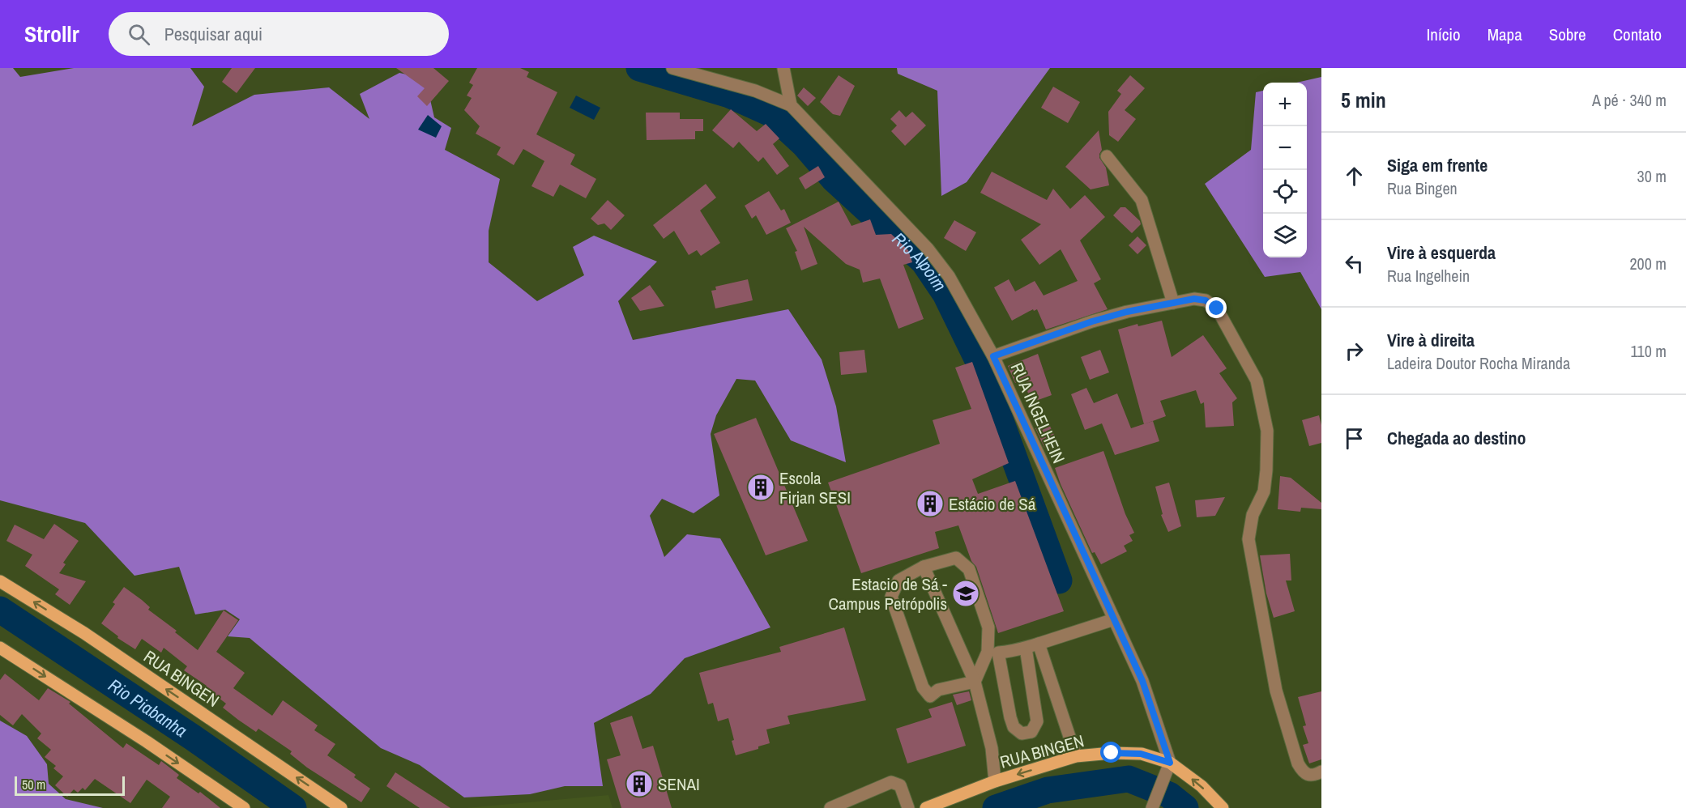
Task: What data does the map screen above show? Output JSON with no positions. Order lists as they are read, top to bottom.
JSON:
{
  "streets": {
    "main road": ["RUA BINGEN"],
    "street": ["RUA INGELHEIN"]
  },
  "crossings": [
    ["RUA INGELHEIN", "RUA BINGEN"]
  ],
  "water": ["Rio Alpoim", "Rio Piabanha"],
  "places": {
    "building": ["Escola Firjan SESI", "Estácio de Sá", "SENAI"],
    "school or university": ["Estacio de Sá - Campus Petrópolis"]
  },
  "scale_bar": "50 m",
  "page": {
    "header": "Strollr",
    "search": "Pesquisar aqui",
    "nav": [
      "Início",
      "Mapa",
      "Sobre",
      "Contato"
    ],
    "heading": ["5 min", "A pé · 340 m"],
    "map_buttons": ["+", "−"],
    "list": [
      ["Siga em frente", "Rua Bingen", "30 m"],
      ["Vire à esquerda", "Rua Ingelhein", "200 m"],
      ["Vire à direita", "Ladeira Doutor Rocha Miranda", "110 m"],
      "Chegada ao destino"
    ],
    "scale": "50 m"
  }
}
